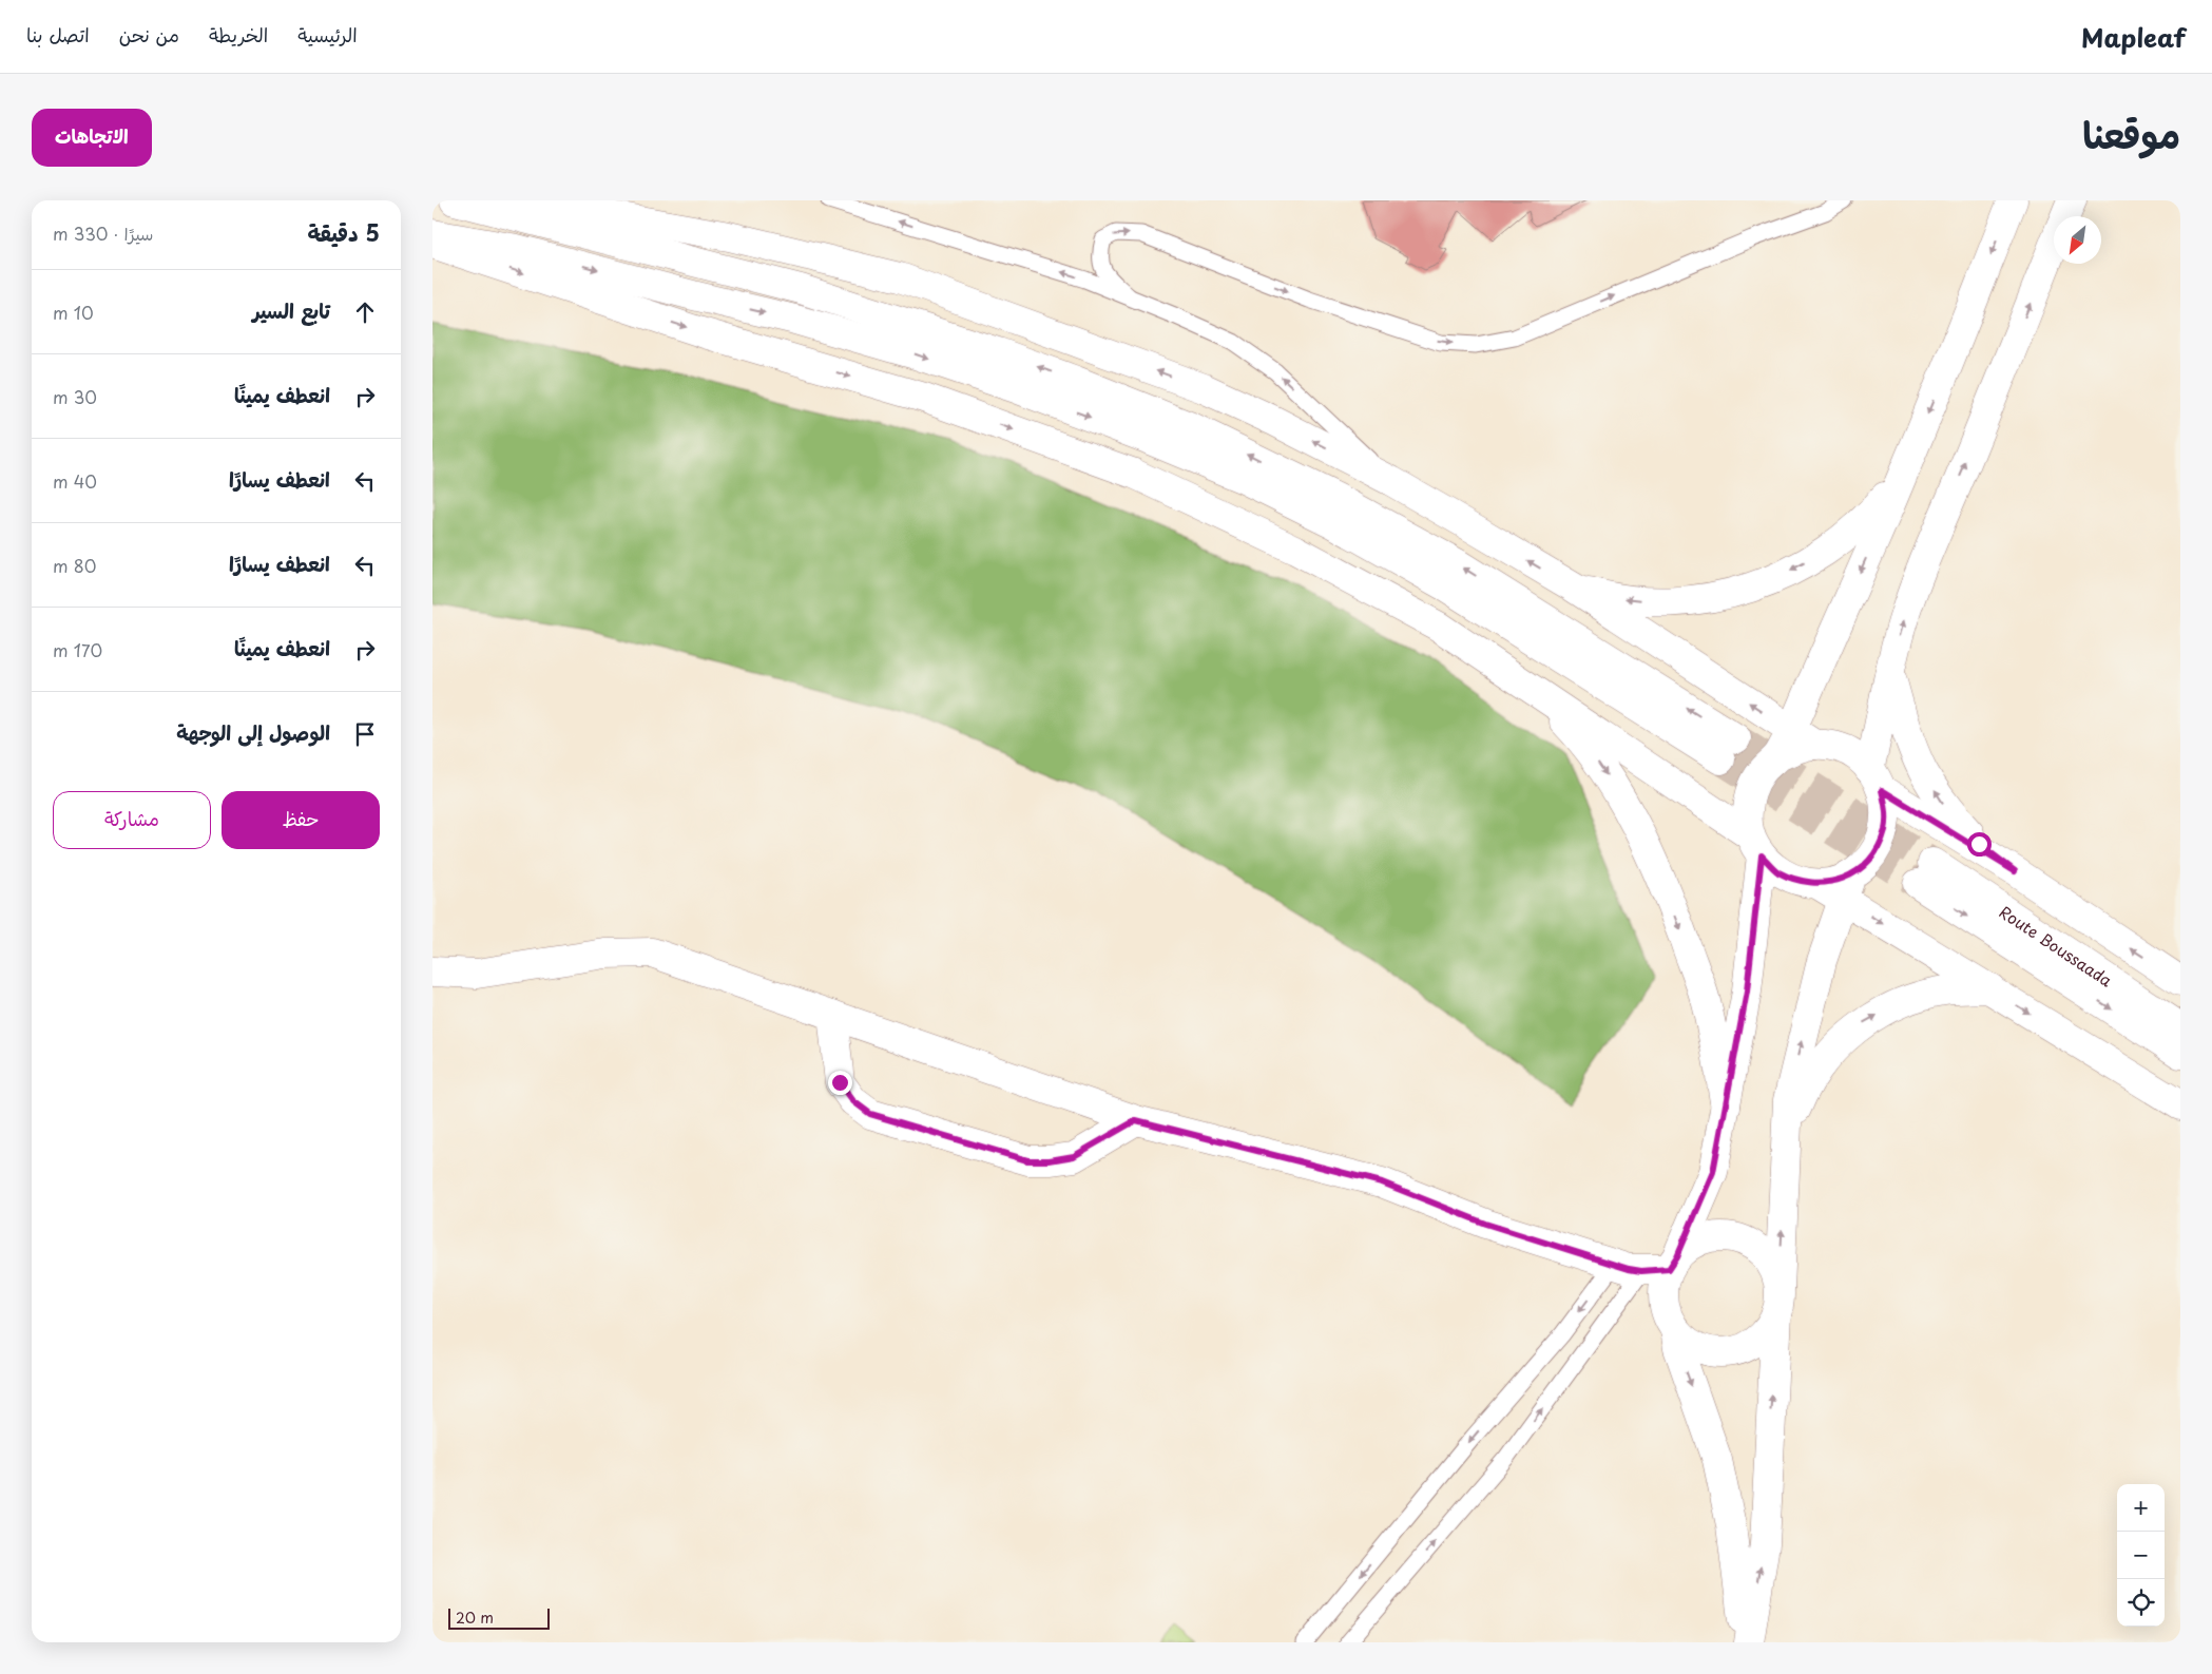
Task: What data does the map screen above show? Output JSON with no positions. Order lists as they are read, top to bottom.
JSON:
{
  "streets": {
    "main road": ["Route Boussaada"]
  },
  "scale_bar": "20 m",
  "north": "bottom left",
  "page": {
    "header": "Mapleaf",
    "nav": [
      "الرئيسية",
      "الخريطة",
      "من نحن",
      "اتصل بنا"
    ],
    "title": "موقعنا",
    "buttons": [
      "الاتجاهات",
      ["حفظ", "مشاركة"]
    ],
    "heading": ["5 دقيقة", "سيرًا · 330 m"],
    "list": [
      ["تابع السير", "10 m"],
      ["انعطف يمينًا", "30 m"],
      ["انعطف يسارًا", "40 m"],
      ["انعطف يسارًا", "80 m"],
      ["انعطف يمينًا", "170 m"],
      "الوصول إلى الوجهة"
    ],
    "map_buttons": ["+", "−"],
    "scale": "20 m"
  }
}
